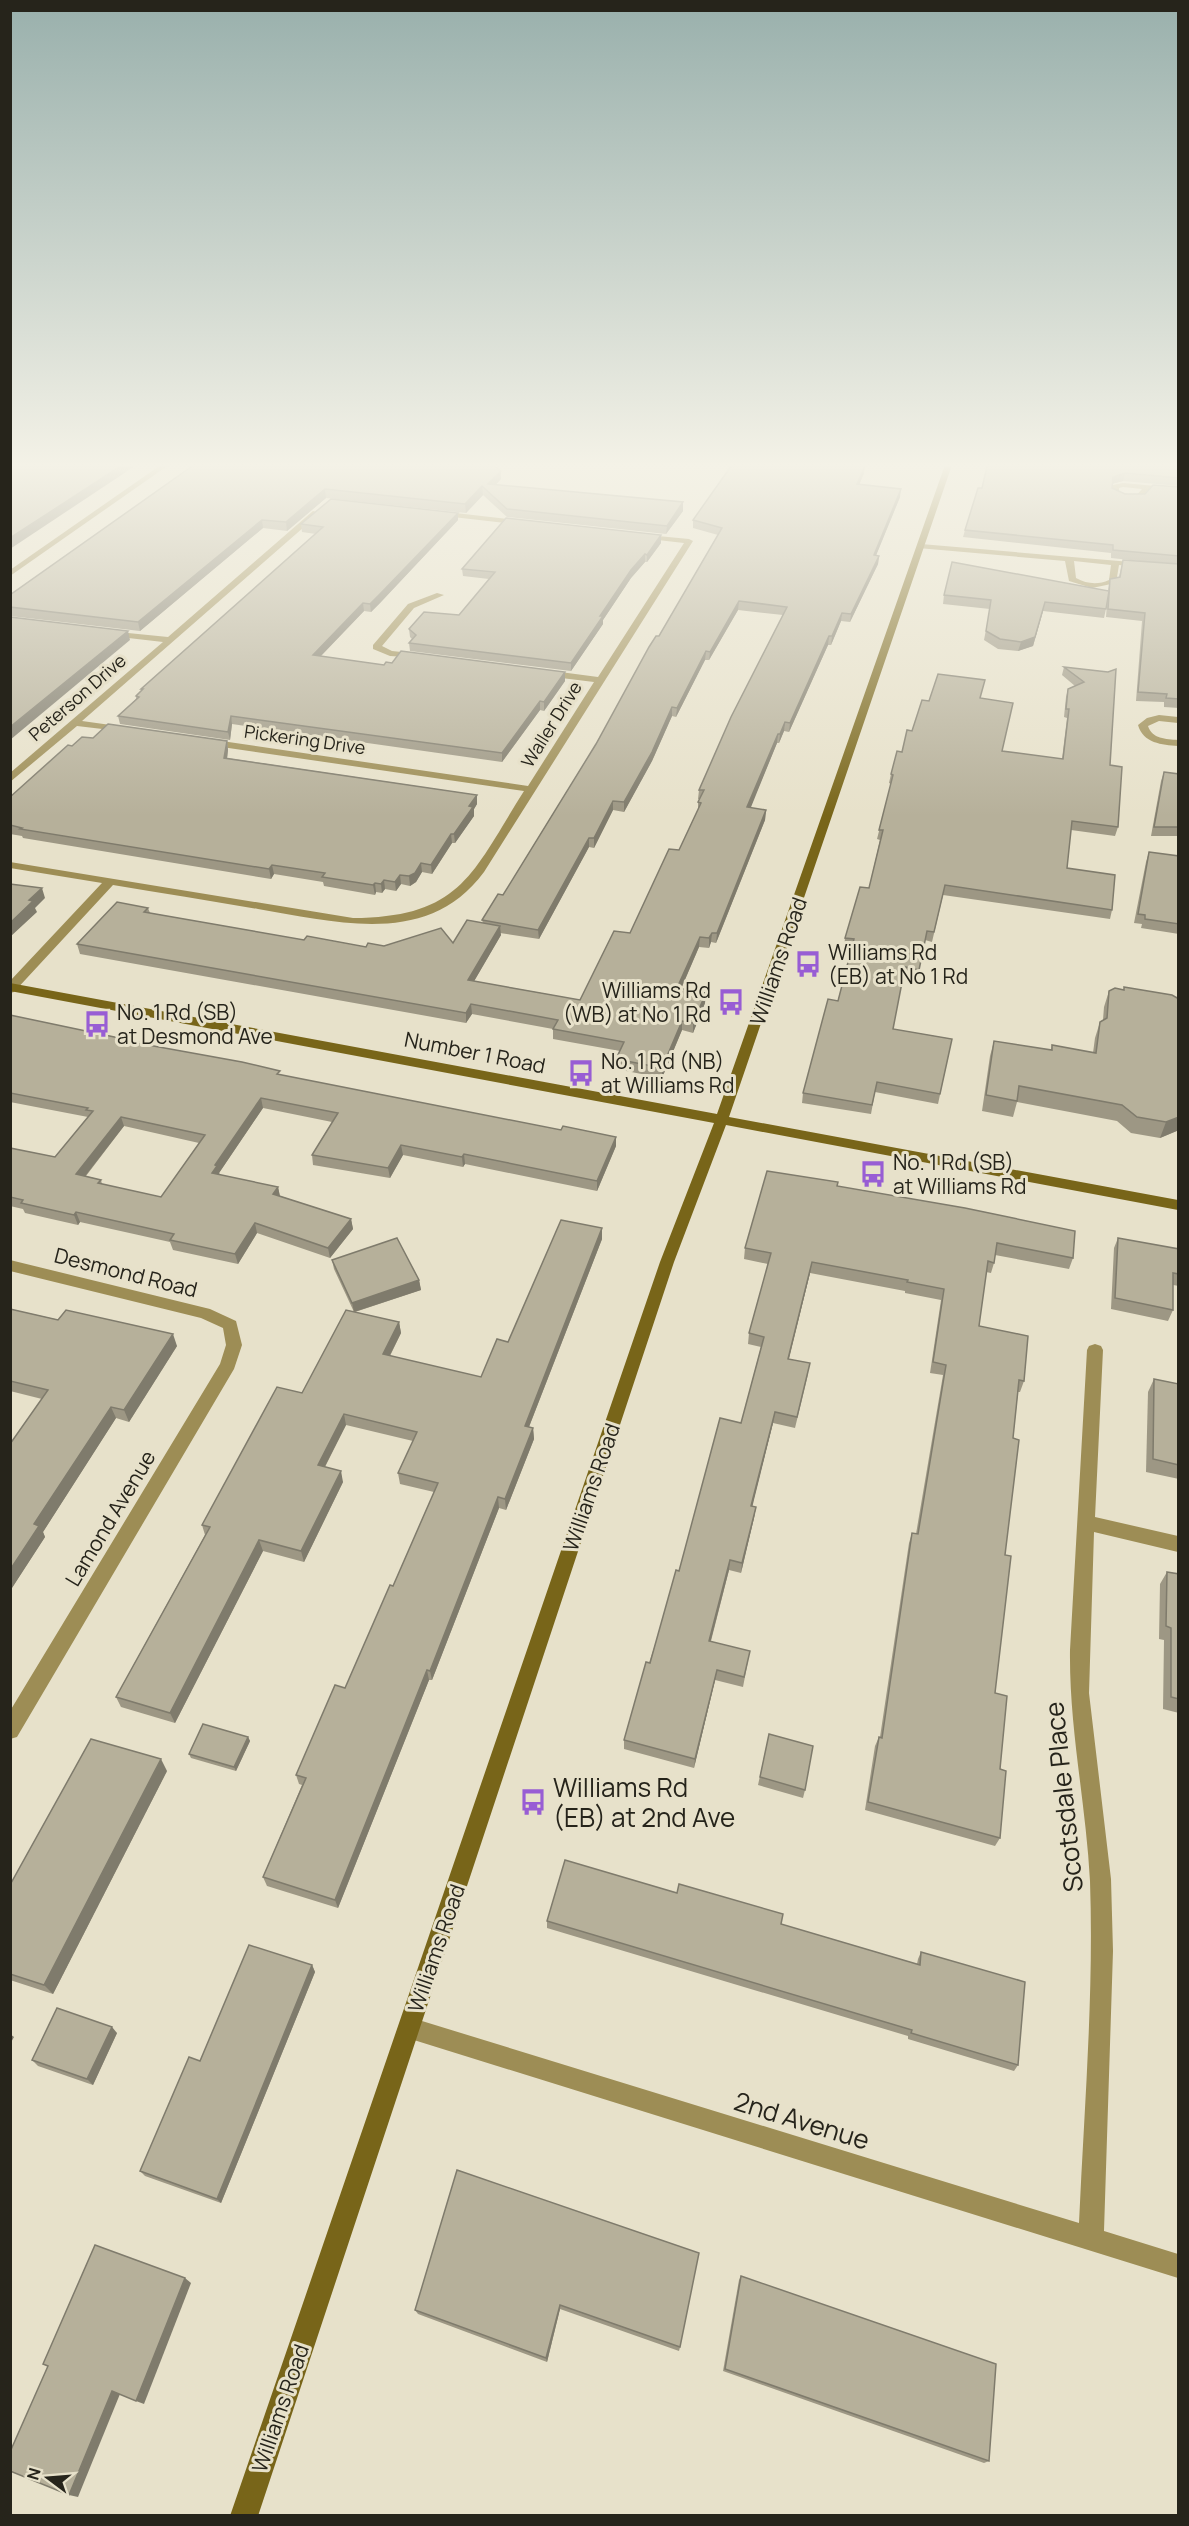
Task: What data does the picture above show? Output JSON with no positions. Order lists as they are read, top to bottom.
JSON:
{
  "streets": {
    "street": [
      "Peterson Drive",
      "Waller Drive",
      "Pickering Drive",
      "Williams Road",
      "Number 1 Road",
      "Desmond Road",
      "Lamond Avenue",
      "Scotsdale Place",
      "2nd Avenue"
    ]
  },
  "crossings": [
    ["Waller Drive", "Pickering Drive"],
    ["Williams Road", "Number 1 Road"],
    ["Williams Road", "2nd Avenue"],
    ["Desmond Road", "Lamond Avenue"],
    ["Scotsdale Place", "2nd Avenue"]
  ],
  "places": {
    "bus stop": [
      "Williams Rd (EB) at No 1 Rd",
      "Williams Rd (WB) at No 1 Rd",
      "No. 1 Rd (SB) at Desmond Ave",
      "No. 1 Rd (NB) at Williams Rd",
      "No. 1 Rd (SB) at Williams Rd",
      "Williams Rd (EB) at 2nd Ave"
    ]
  },
  "north": "left"
}
